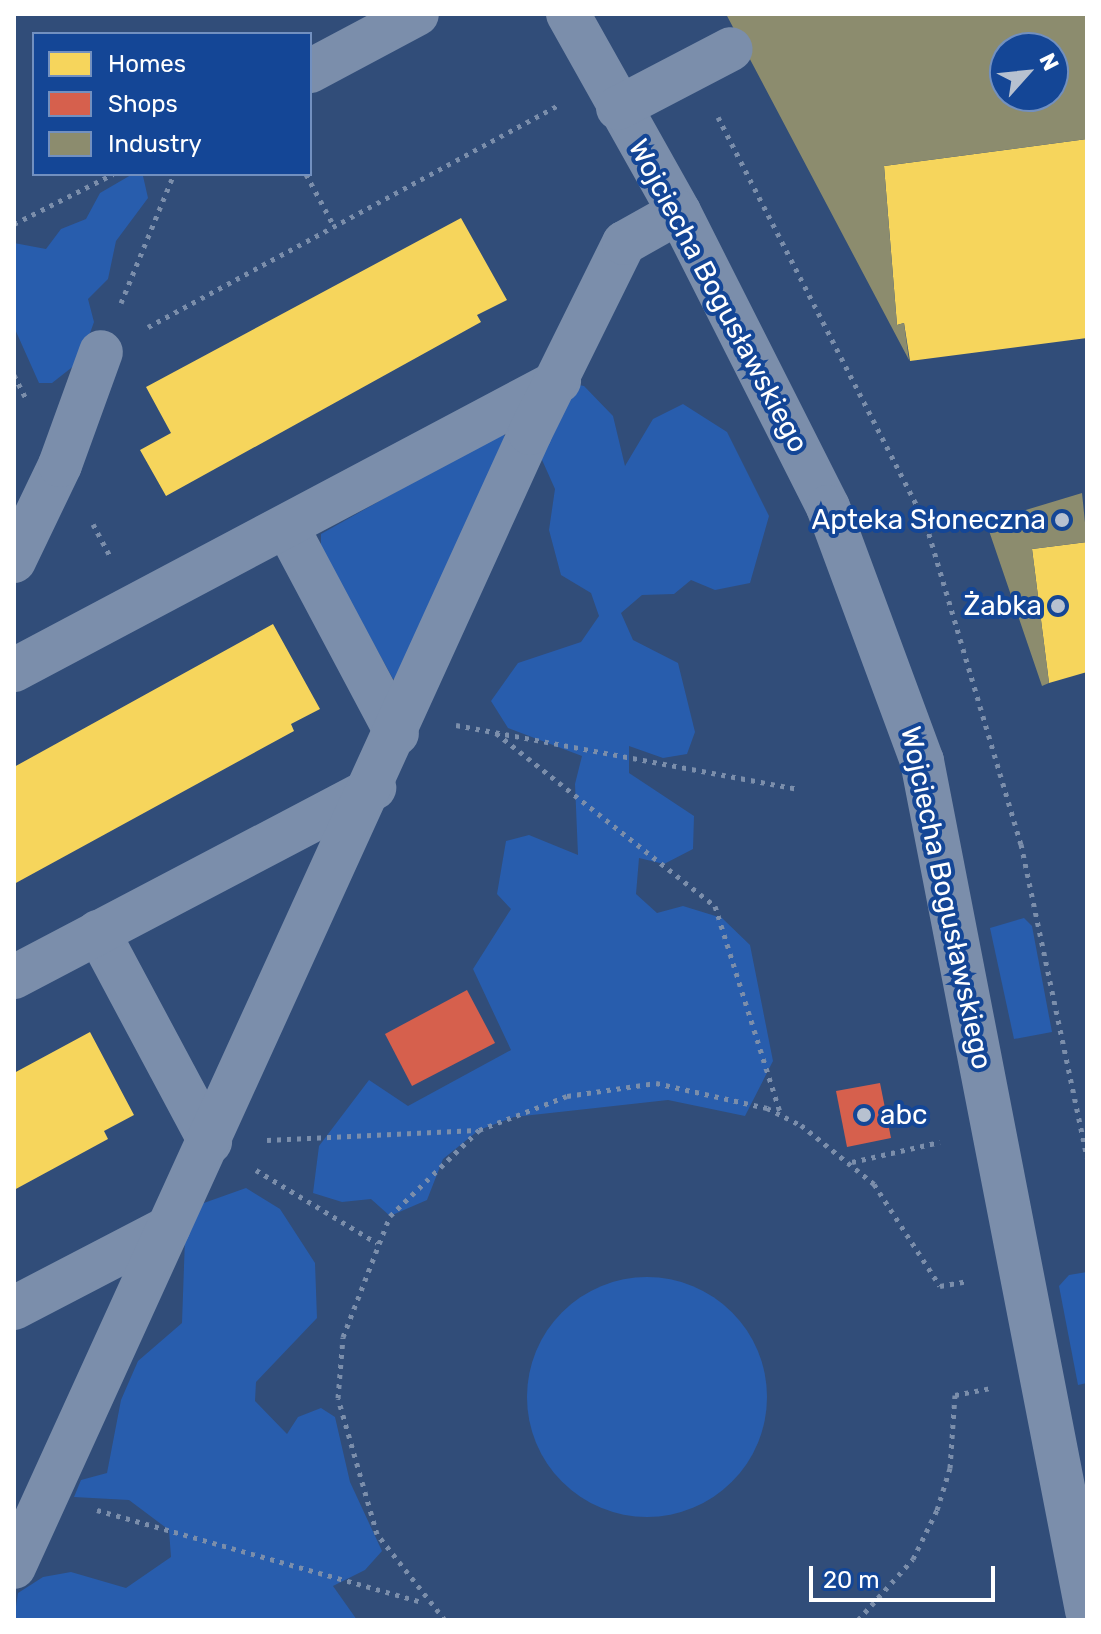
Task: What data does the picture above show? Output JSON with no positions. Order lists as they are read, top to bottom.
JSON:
{
  "streets": {
    "street": ["Wojciecha Bogusławskiego"]
  },
  "places": ["Apteka Słoneczna", "Żabka", "abc"],
  "legend": ["Homes", "Shops", "Industry"],
  "scale_bar": "20 m",
  "north": "top right"
}
